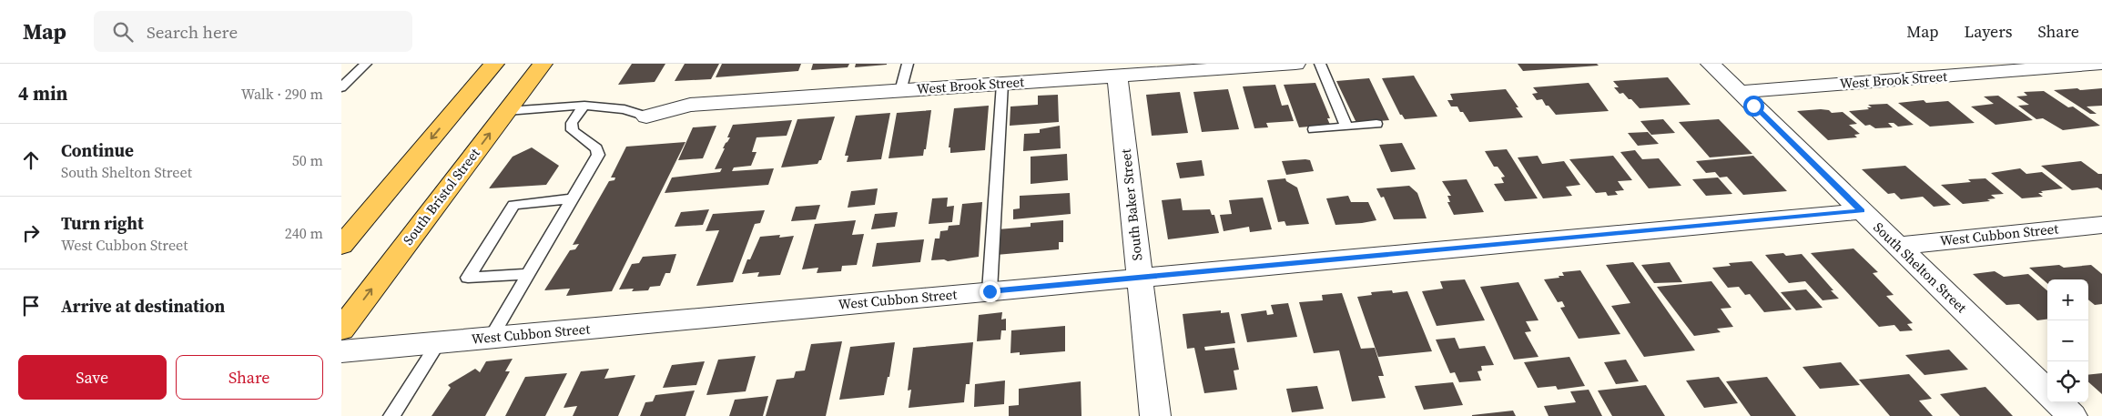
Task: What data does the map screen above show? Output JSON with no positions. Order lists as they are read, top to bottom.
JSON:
{
  "streets": {
    "main road": ["South Bristol Street"],
    "street": [
      "West Brook Street",
      "South Baker Street",
      "West Cubbon Street",
      "South Shelton Street"
    ]
  },
  "crossings": [
    ["West Brook Street", "South Baker Street"],
    ["West Brook Street", "South Shelton Street"],
    ["South Baker Street", "West Cubbon Street"],
    ["West Cubbon Street", "South Shelton Street"]
  ],
  "page": {
    "header": "Map",
    "search": "Search here",
    "nav": ["Map", "Layers", "Share"],
    "heading": ["4 min", "Walk · 290 m"],
    "list": [
      ["Continue", "South Shelton Street", "50 m"],
      ["Turn right", "West Cubbon Street", "240 m"],
      "Arrive at destination"
    ],
    "map_buttons": ["+", "−"],
    "buttons": ["Save", "Share"]
  }
}
